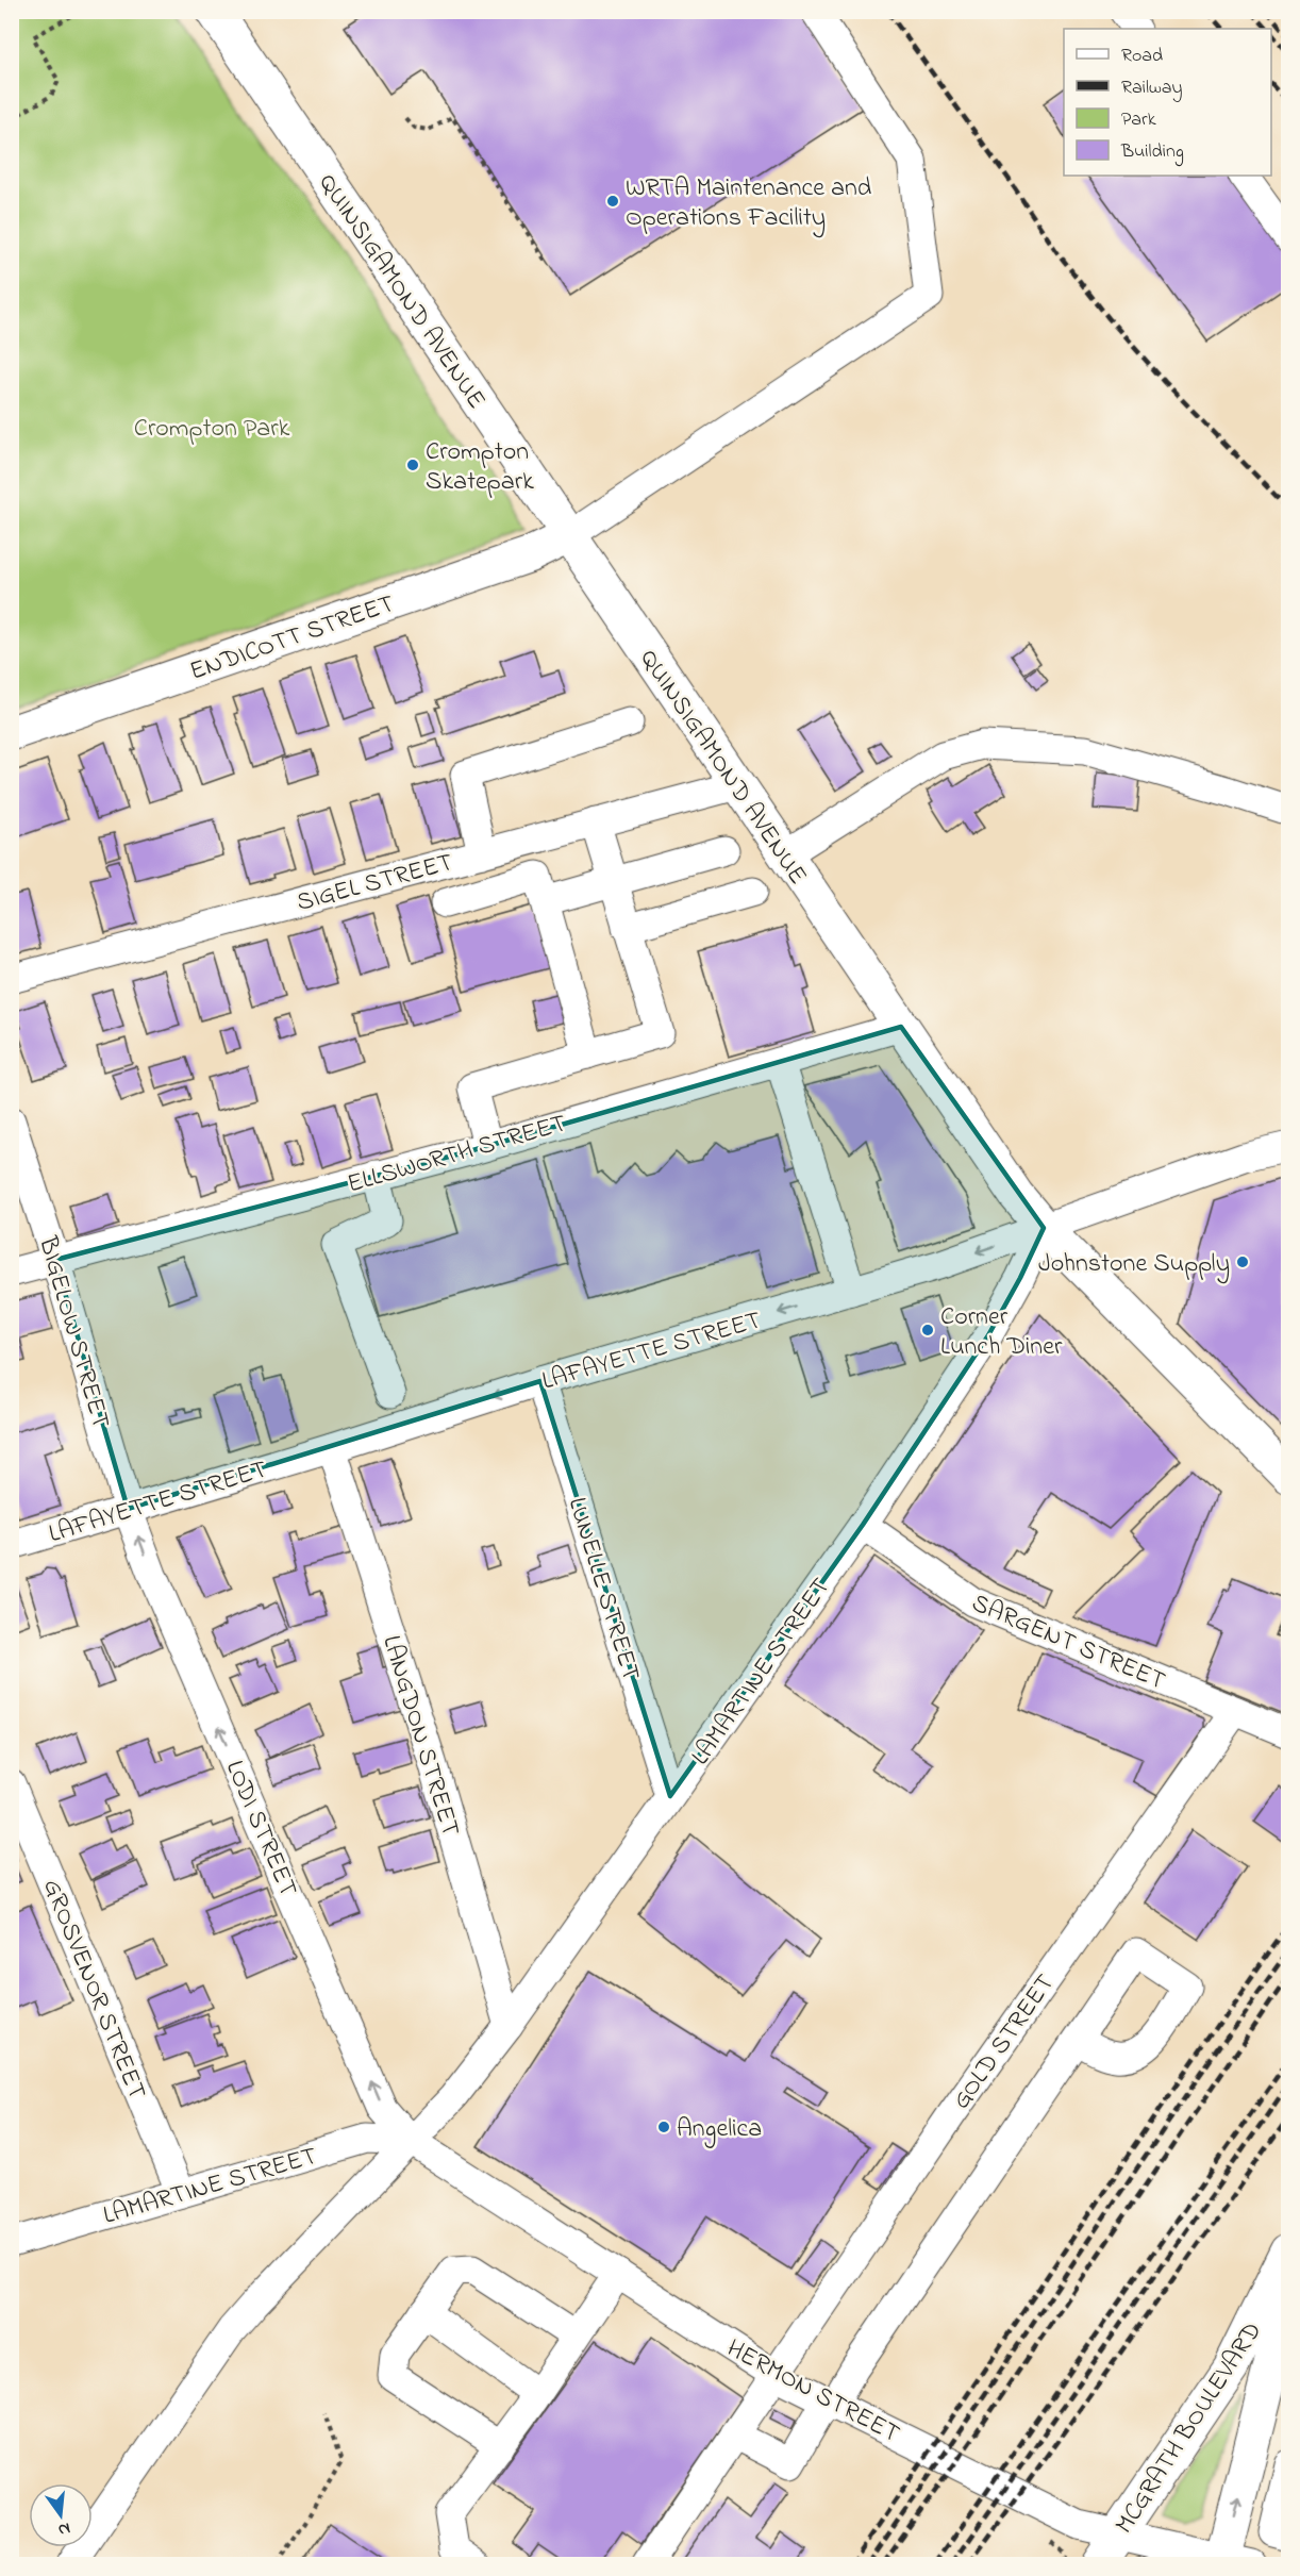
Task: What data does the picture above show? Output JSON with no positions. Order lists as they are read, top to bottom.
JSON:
{
  "streets": {
    "main road": ["QUINSIGAMOND AVENUE", "ENDICOTT STREET", "MCGRATH BOULEVARD"],
    "street": [
      "SIGEL STREET",
      "ELLSWORTH STREET",
      "BIGELOW STREET",
      "LAFAYETTE STREET",
      "LUNELLE STREET",
      "SARGENT STREET",
      "LAMARTINE STREET",
      "LANGDON STREET",
      "LODI STREET",
      "GROSVENOR STREET",
      "GOLD STREET",
      "HERMON STREET"
    ]
  },
  "crossings": [
    ["QUINSIGAMOND AVENUE", "ENDICOTT STREET"],
    ["QUINSIGAMOND AVENUE", "SIGEL STREET"],
    ["QUINSIGAMOND AVENUE", "ELLSWORTH STREET"],
    ["QUINSIGAMOND AVENUE", "LAFAYETTE STREET"],
    ["QUINSIGAMOND AVENUE", "LAMARTINE STREET"],
    ["ELLSWORTH STREET", "BIGELOW STREET"],
    ["BIGELOW STREET", "LAFAYETTE STREET"],
    ["BIGELOW STREET", "LODI STREET"],
    ["LAFAYETTE STREET", "LUNELLE STREET"],
    ["LAFAYETTE STREET", "LAMARTINE STREET"],
    ["LAFAYETTE STREET", "LANGDON STREET"],
    ["LAFAYETTE STREET", "LODI STREET"],
    ["LUNELLE STREET", "LAMARTINE STREET"],
    ["SARGENT STREET", "LAMARTINE STREET"],
    ["SARGENT STREET", "GOLD STREET"],
    ["LAMARTINE STREET", "LANGDON STREET"],
    ["LAMARTINE STREET", "LODI STREET"],
    ["LAMARTINE STREET", "GROSVENOR STREET"],
    ["LAMARTINE STREET", "HERMON STREET"],
    ["LODI STREET", "HERMON STREET"],
    ["GOLD STREET", "HERMON STREET"],
    ["HERMON STREET", "MCGRATH BOULEVARD"]
  ],
  "one_way": ["LAFAYETTE STREET", "LODI STREET"],
  "parks": ["Crompton Park"],
  "places": [
    "WRTA Maintenance and Operations Facility",
    "Crompton Skatepark",
    "Johnstone Supply",
    "Corner Lunch Diner",
    "Angelica"
  ],
  "legend": [
    "Road",
    "Railway",
    "Park",
    "Building"
  ],
  "north": "bottom"
}
